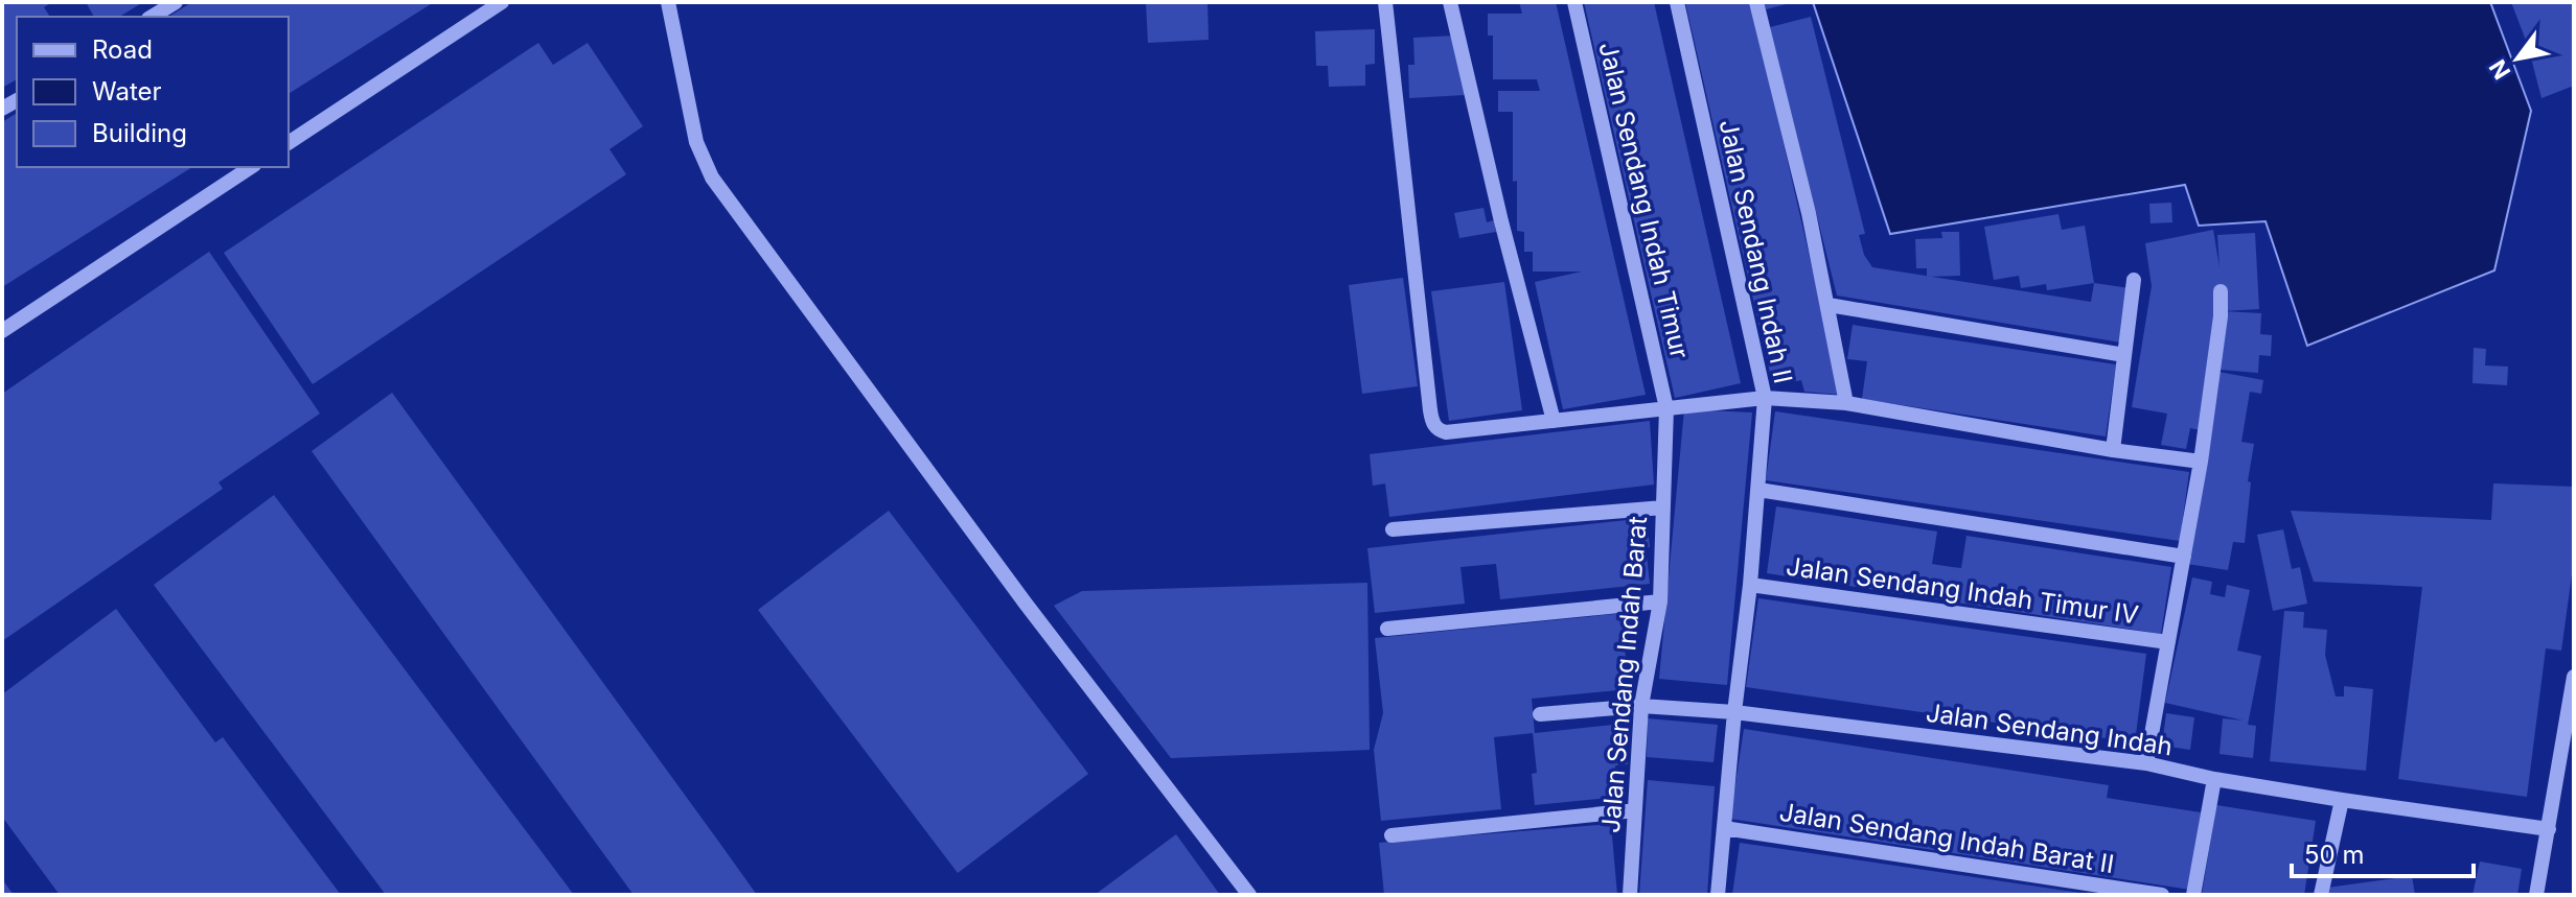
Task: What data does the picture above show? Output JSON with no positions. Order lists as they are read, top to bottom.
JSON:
{
  "streets": {
    "street": [
      "Jalan Sendang Indah Timur",
      "Jalan Sendang Indah II",
      "Jalan Sendang Indah Timur IV",
      "Jalan Sendang Indah Barat",
      "Jalan Sendang Indah",
      "Jalan Sendang Indah Barat II"
    ]
  },
  "crossings": [
    ["Jalan Sendang Indah Timur", "Jalan Sendang Indah Barat"],
    ["Jalan Sendang Indah II", "Jalan Sendang Indah Timur IV"],
    ["Jalan Sendang Indah II", "Jalan Sendang Indah"],
    ["Jalan Sendang Indah II", "Jalan Sendang Indah Barat II"],
    ["Jalan Sendang Indah Barat", "Jalan Sendang Indah"]
  ],
  "legend": ["Road", "Water", "Building"],
  "scale_bar": "50 m",
  "north": "bottom left"
}
